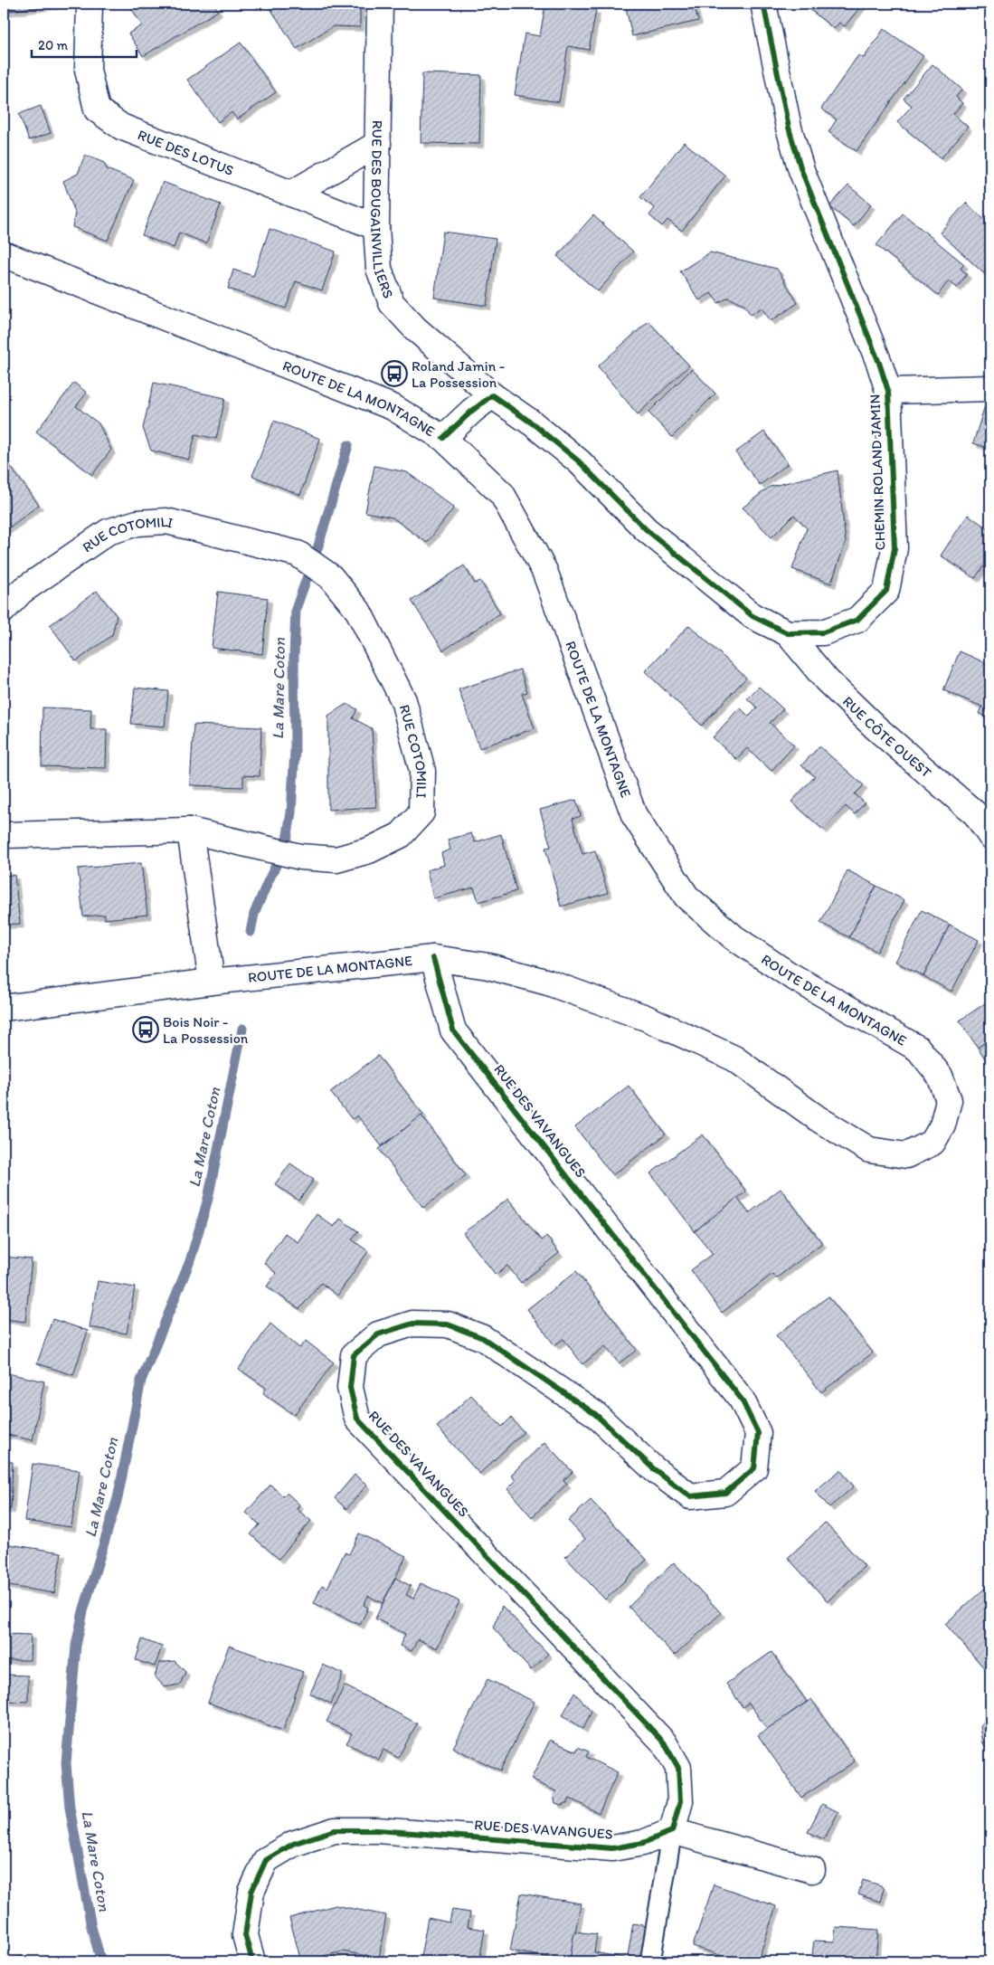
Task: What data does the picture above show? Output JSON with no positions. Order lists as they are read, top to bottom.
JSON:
{
  "streets": {
    "street": [
      "RUE DES LOTUS",
      "RUE DES BOUGAINVILLIERS",
      "ROUTE DE LA MONTAGNE",
      "CHEMIN ROLAND JAMIN",
      "RUE COTOMILI",
      "RUE CÔTE OUEST",
      "RUE DES VAVANGUES"
    ]
  },
  "crossings": [
    ["RUE DES LOTUS", "RUE DES BOUGAINVILLIERS"],
    ["RUE DES BOUGAINVILLIERS", "CHEMIN ROLAND JAMIN"],
    ["ROUTE DE LA MONTAGNE", "RUE DES VAVANGUES"],
    ["CHEMIN ROLAND JAMIN", "RUE CÔTE OUEST"]
  ],
  "water": ["La Mare Coton"],
  "places": {
    "bus stop": ["Roland Jamin - La Possession", "Bois Noir - La Possession"]
  },
  "scale_bar": "20 m"
}
